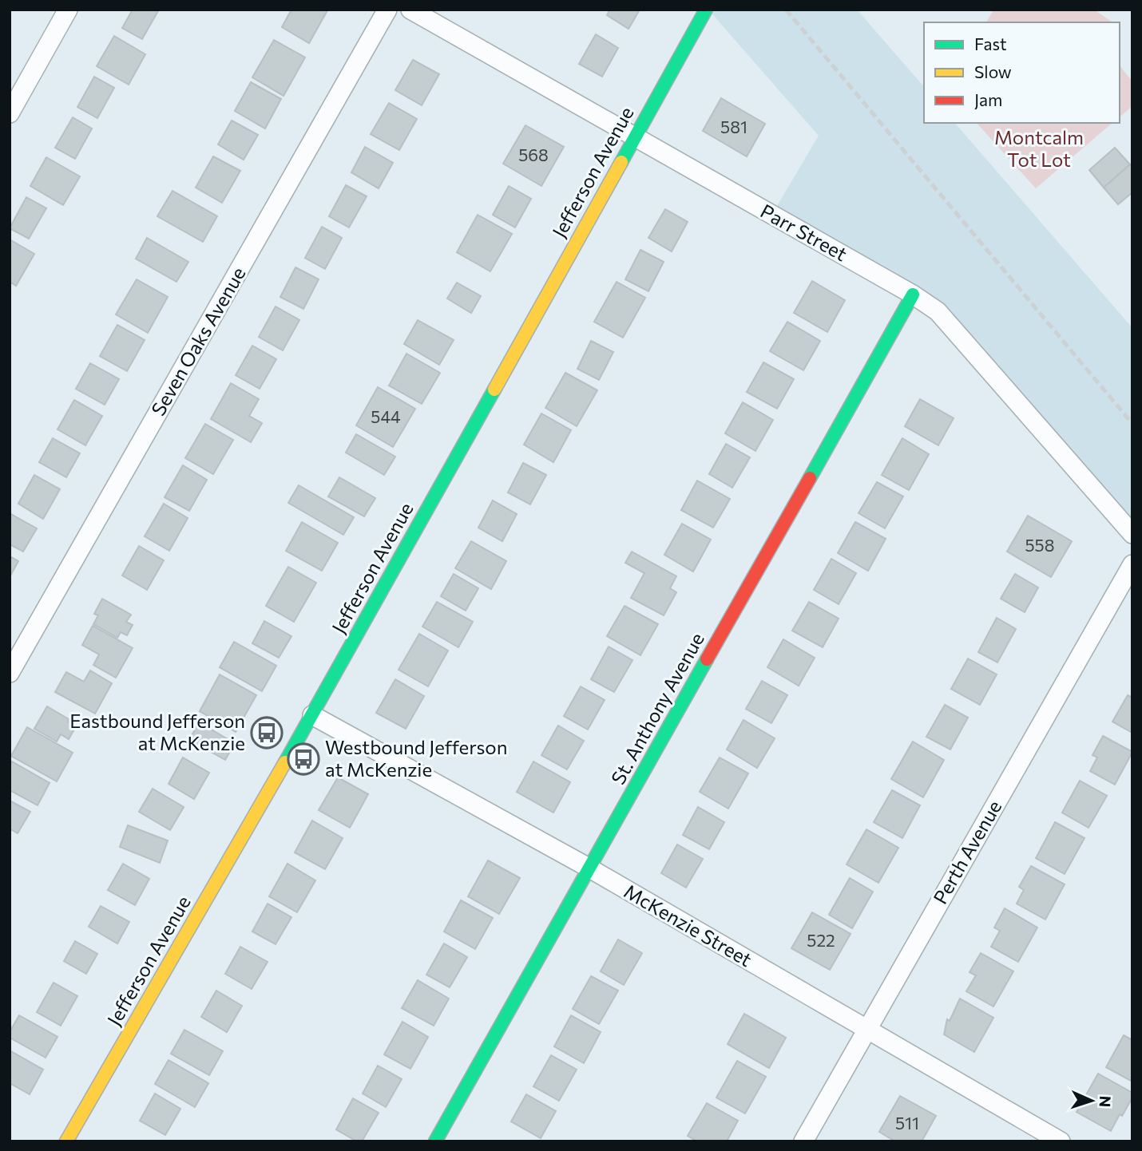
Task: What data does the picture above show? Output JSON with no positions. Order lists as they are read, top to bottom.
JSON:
{
  "streets": {
    "street": [
      "Jefferson Avenue",
      "Parr Street",
      "Seven Oaks Avenue",
      "St. Anthony Avenue",
      "Perth Avenue",
      "McKenzie Street"
    ]
  },
  "crossings": [
    ["Jefferson Avenue", "Parr Street"],
    ["Jefferson Avenue", "McKenzie Street"],
    ["Parr Street", "St. Anthony Avenue"],
    ["St. Anthony Avenue", "McKenzie Street"],
    ["Perth Avenue", "McKenzie Street"]
  ],
  "parks": ["Montcalm Tot Lot"],
  "places": {
    "bus stop": ["Eastbound Jefferson at McKenzie", "Westbound Jefferson at McKenzie"]
  },
  "house_numbers": [
    "581",
    "568",
    "544",
    "558",
    "522",
    "511"
  ],
  "legend": ["Fast", "Slow", "Jam"],
  "north": "right"
}
